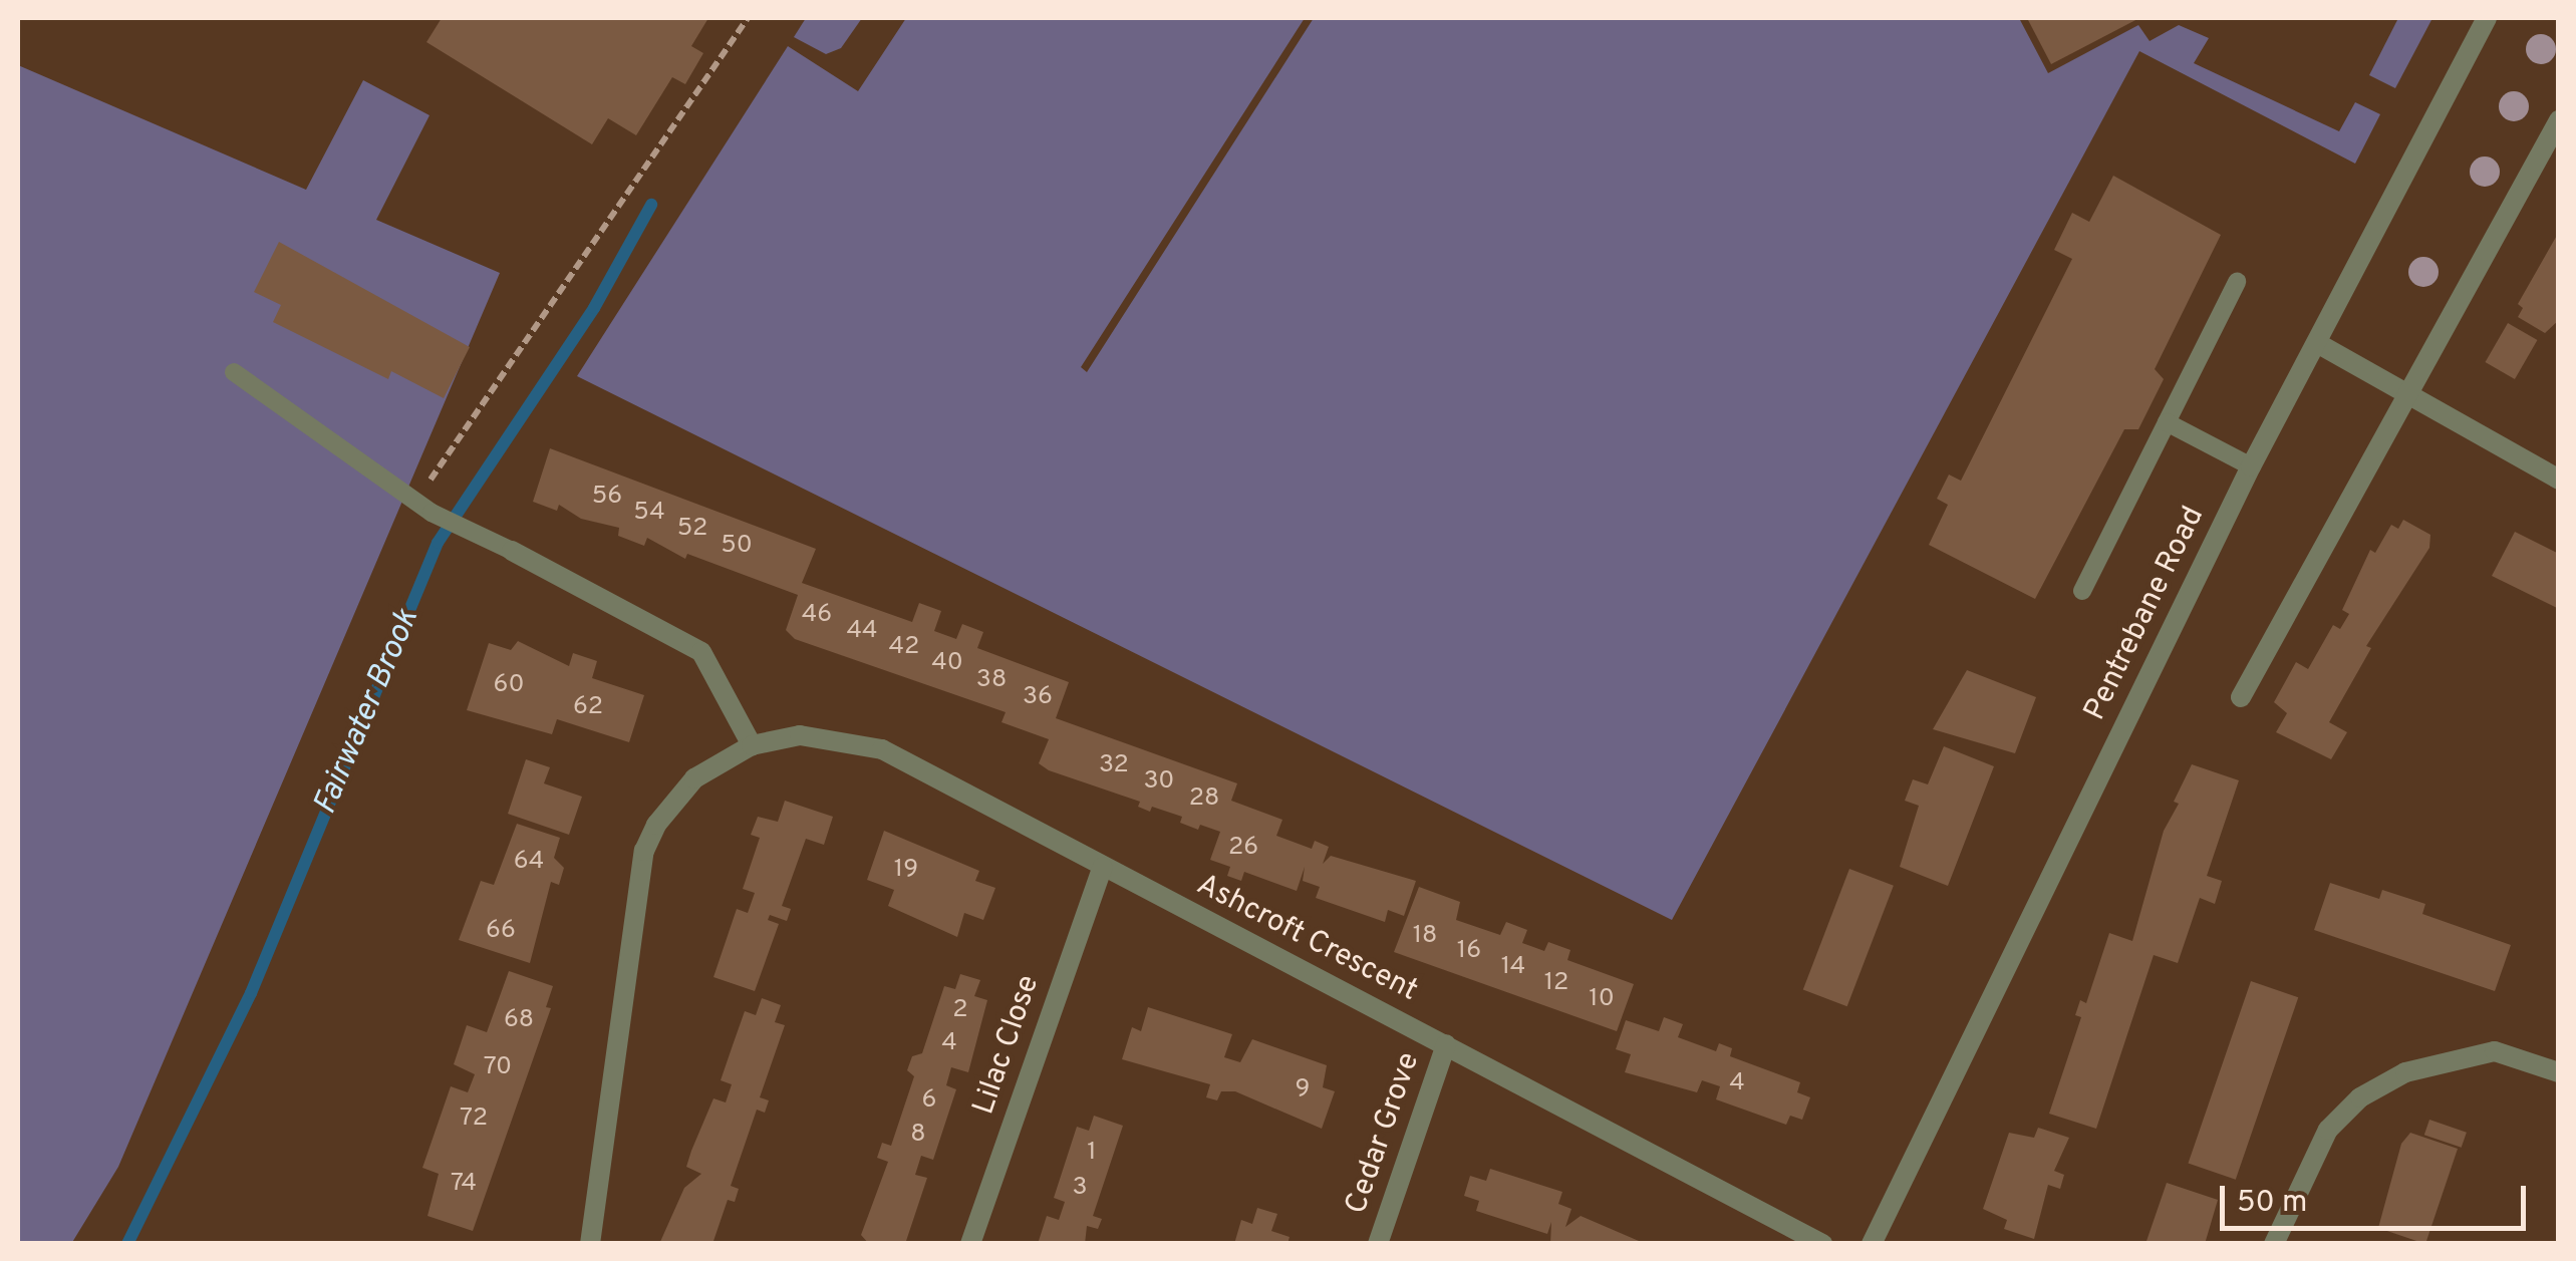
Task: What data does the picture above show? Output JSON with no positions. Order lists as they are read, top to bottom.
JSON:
{
  "streets": {
    "street": [
      "Pentrebane Road",
      "Ashcroft Crescent",
      "Lilac Close",
      "Cedar Grove"
    ]
  },
  "crossings": [
    ["Ashcroft Crescent", "Lilac Close"],
    ["Ashcroft Crescent", "Cedar Grove"]
  ],
  "water": ["Fairwater Brook"],
  "house_numbers": [
    "56",
    "54",
    "52",
    "50",
    "46",
    "44",
    "42",
    "40",
    "38",
    "60",
    "36",
    "62",
    "32",
    "30",
    "28",
    "26",
    "64",
    "19",
    "66",
    "18",
    "16",
    "14",
    "12",
    "10",
    "2",
    "68",
    "4",
    "70",
    "4",
    "9",
    "6",
    "72",
    "8",
    "1",
    "74",
    "3"
  ],
  "scale_bar": "50 m"
}
